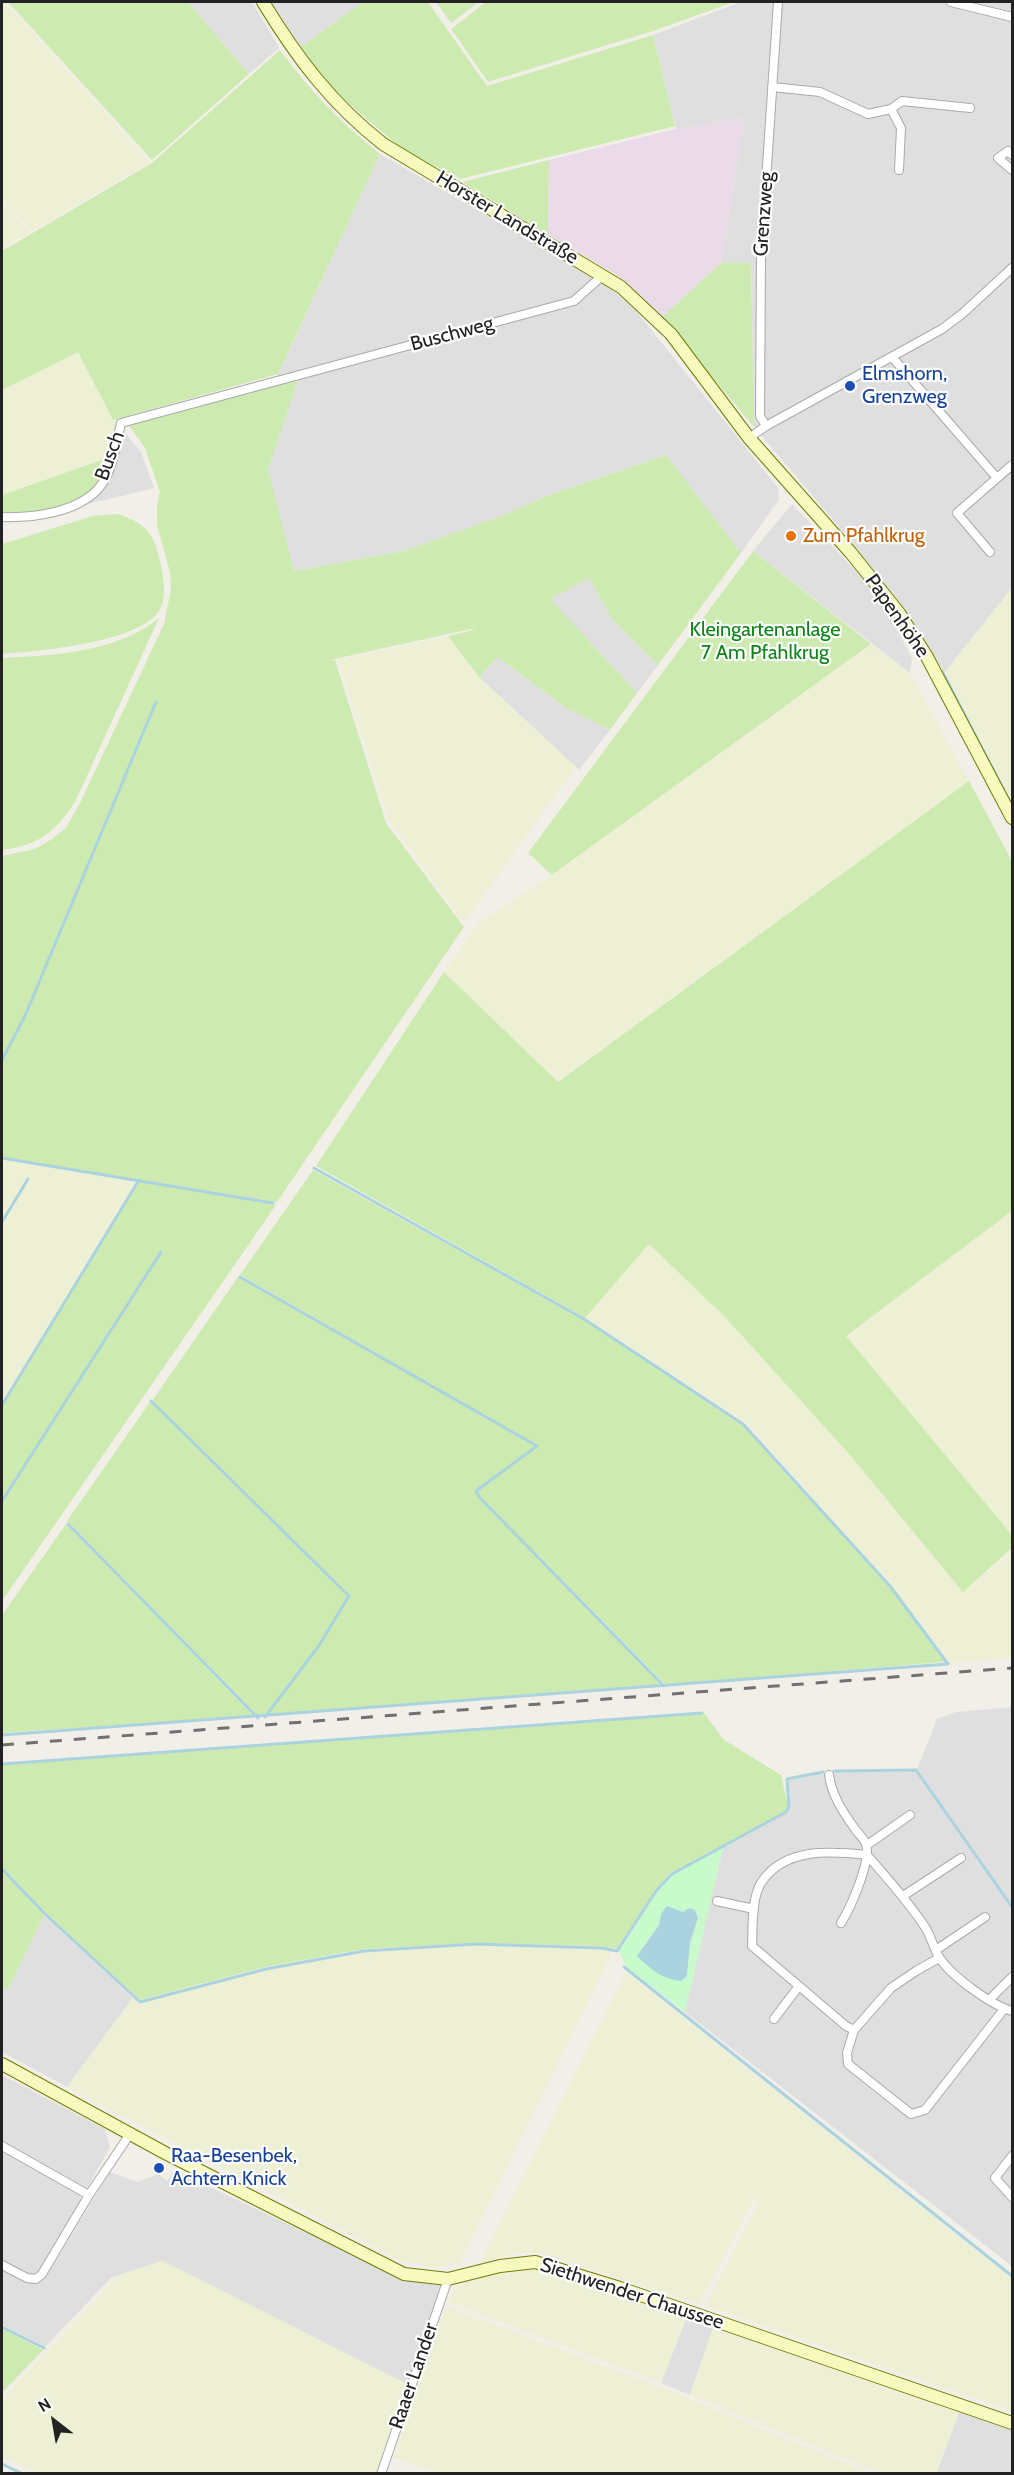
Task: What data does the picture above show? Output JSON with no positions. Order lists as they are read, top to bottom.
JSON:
{
  "streets": {
    "main road": ["Horster Landstraße", "Papenhöhe", "Siethwender Chaussee"],
    "street": [
      "Grenzweg",
      "Buschweg",
      "Busch",
      "Raaer Lander"
    ]
  },
  "crossings": [
    ["Horster Landstraße", "Buschweg"],
    ["Horster Landstraße", "Papenhöhe"],
    ["Buschweg", "Busch"],
    ["Siethwender Chaussee", "Raaer Lander"]
  ],
  "parks": ["Kleingartenanlage 7 Am Pfahlkrug"],
  "places": ["Elmshorn, Grenzweg", "Zum Pfahlkrug", "Raa-Besenbek, Achtern Knick"],
  "north": "top left"
}
